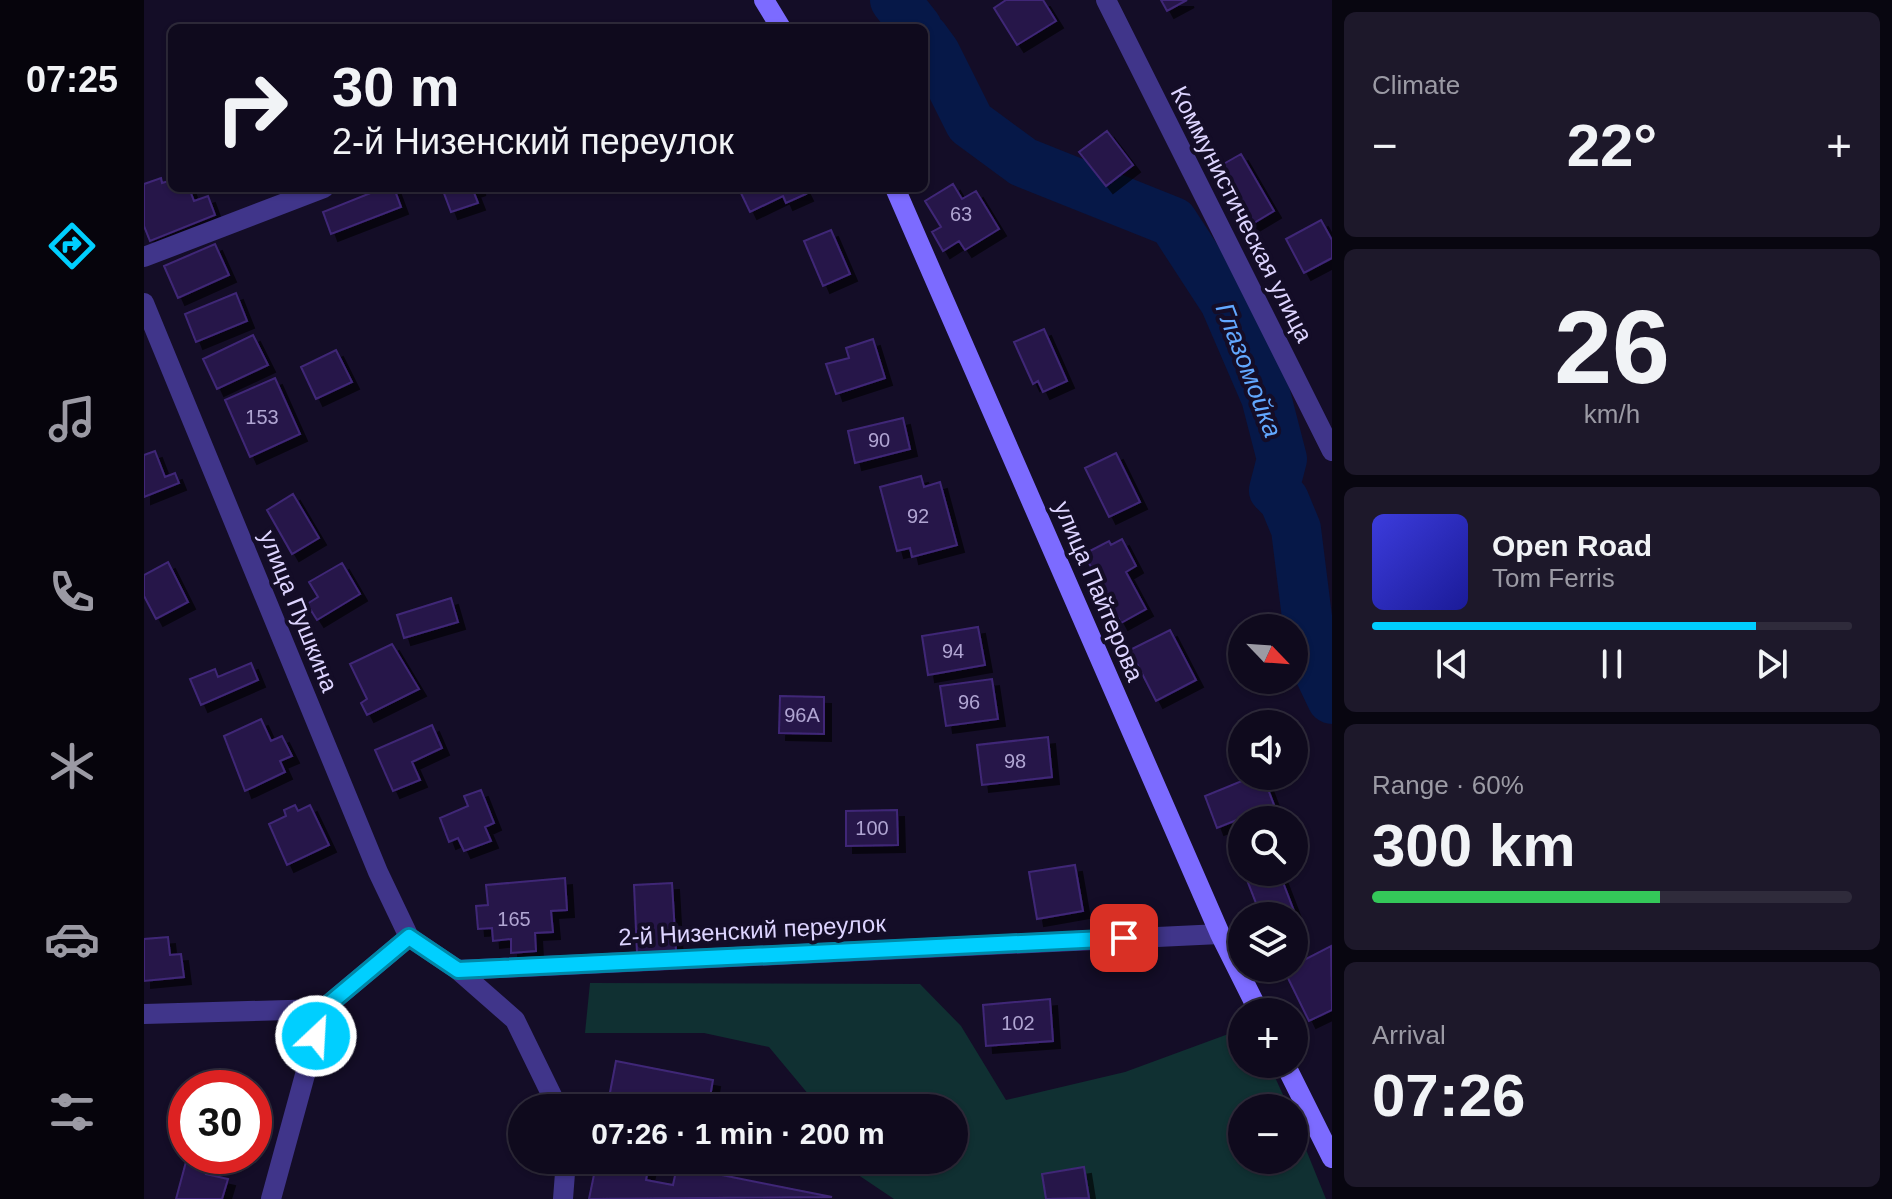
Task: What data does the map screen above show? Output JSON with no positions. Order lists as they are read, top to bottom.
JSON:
{
  "streets": {
    "main road": ["улица Пайтерова"],
    "street": ["Коммунистическая улица", "улица Пушкина", "2-й Низенский переулок"]
  },
  "crossings": [
    ["улица Пайтерова", "2-й Низенский переулок"]
  ],
  "water": ["Глазомойка"],
  "house_numbers": [
    "63",
    "153",
    "90",
    "92",
    "94",
    "96",
    "96А",
    "98",
    "100",
    "165",
    "102"
  ],
  "north": "bottom right",
  "page": {
    "tabs": "07:25",
    "tile": [
      "Climate",
      ["26", "km/h"],
      ["Range · 60%", "300 km"],
      ["Arrival", "07:26"]
    ],
    "turn": ["30 m", "2-й Низенский переулок"],
    "heat": ["−", "22°", "+"],
    "song": ["Open Road", "Tom Ferris"],
    "map_buttons": ["+", "−"],
    "limit": "30",
    "trip": "07:26 · 1 min · 200 m"
  }
}
